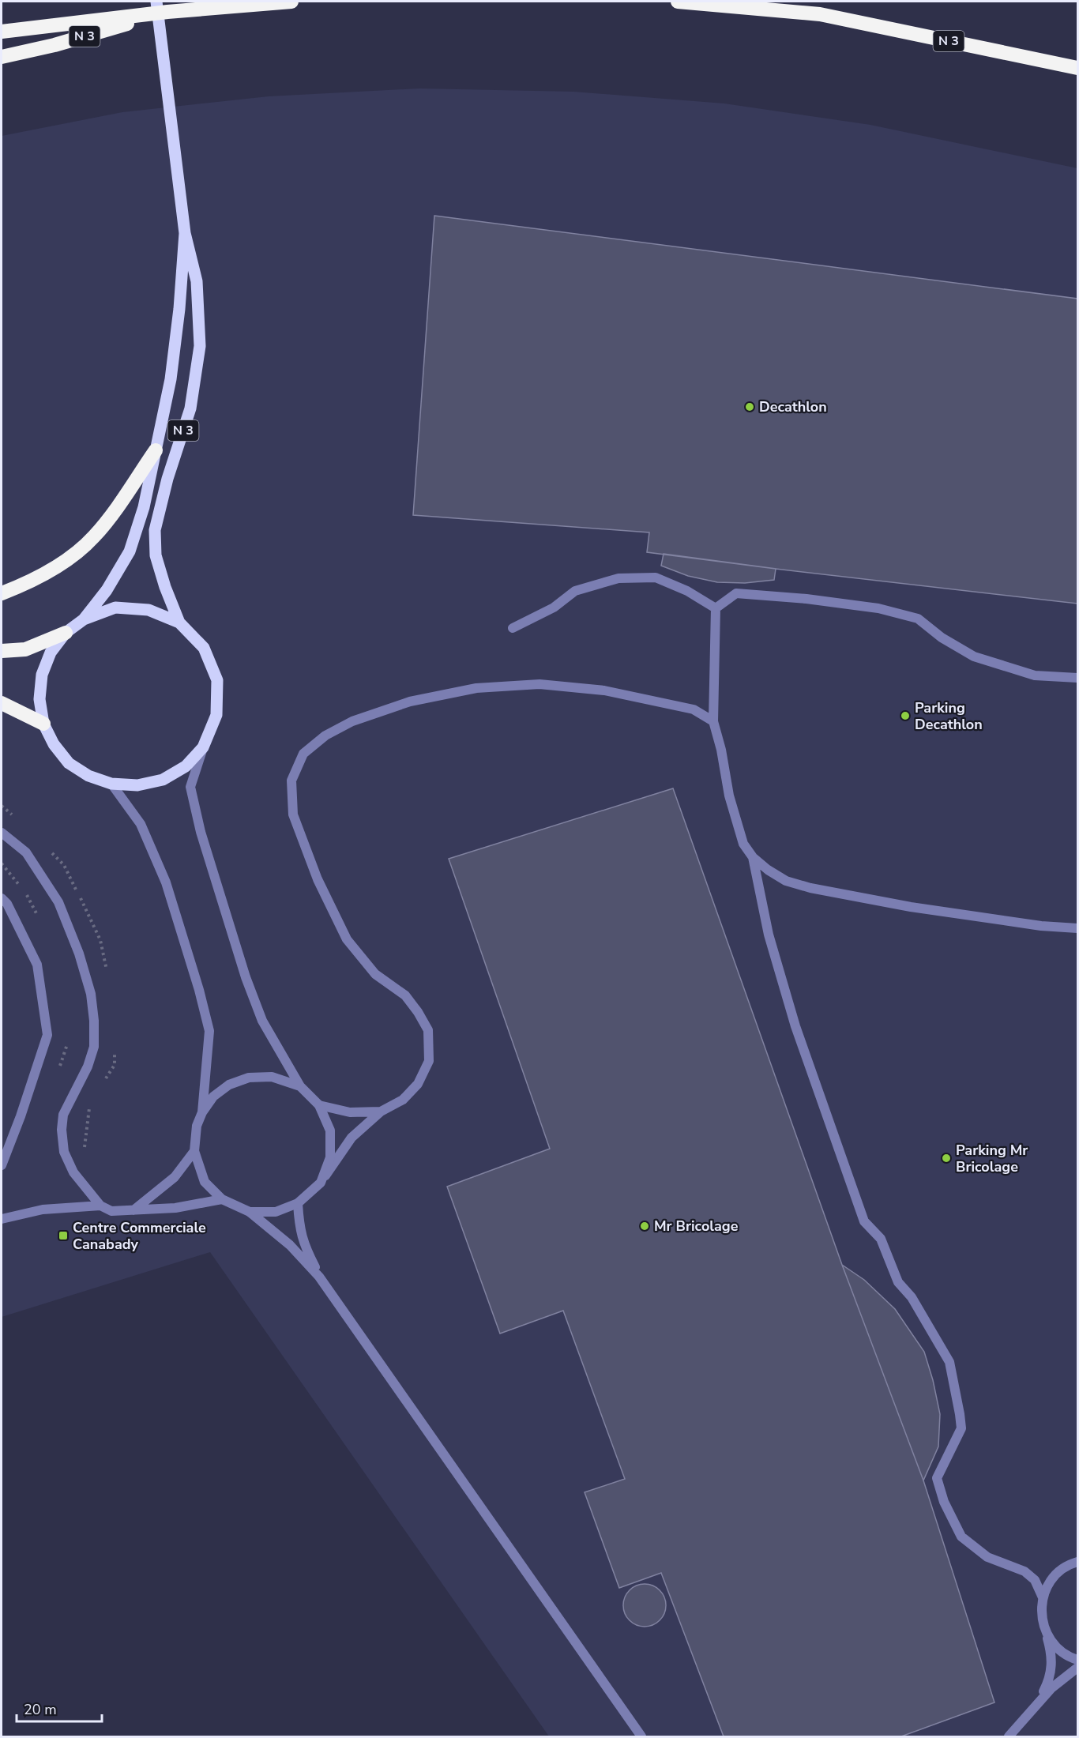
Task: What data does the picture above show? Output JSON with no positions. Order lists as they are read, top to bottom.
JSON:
{
  "streets": {
    "highway": ["N 3"]
  },
  "places": {
    "other": [
      "Decathlon",
      "Parking Decathlon",
      "Parking Mr Bricolage",
      "Mr Bricolage"
    ],
    "transit": ["Centre Commerciale Canabady"]
  },
  "scale_bar": "20 m"
}
